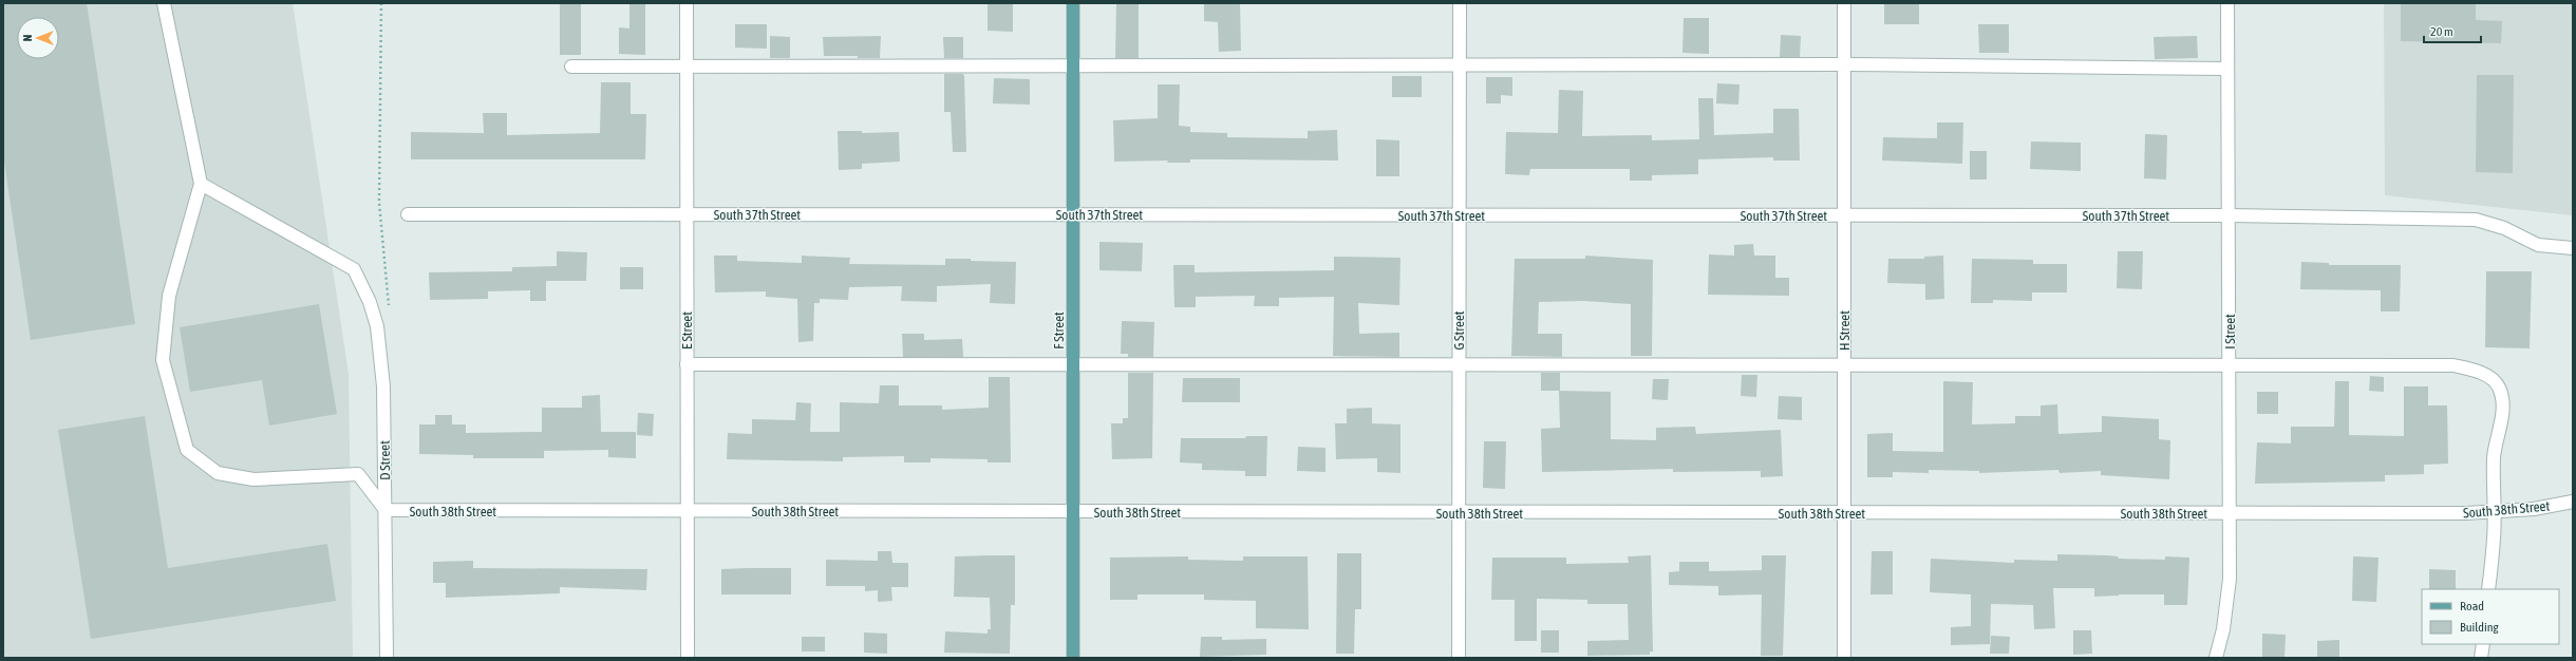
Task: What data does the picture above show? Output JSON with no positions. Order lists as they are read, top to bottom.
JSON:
{
  "streets": {
    "main road": ["F Street"],
    "street": [
      "South 37th Street",
      "E Street",
      "G Street",
      "H Street",
      "I Street",
      "D Street",
      "South 38th Street"
    ]
  },
  "crossings": [
    ["South 37th Street", "E Street"],
    ["South 37th Street", "F Street"],
    ["South 37th Street", "G Street"],
    ["South 37th Street", "H Street"],
    ["South 37th Street", "I Street"],
    ["E Street", "South 38th Street"],
    ["F Street", "South 38th Street"],
    ["G Street", "South 38th Street"],
    ["H Street", "South 38th Street"],
    ["I Street", "South 38th Street"],
    ["D Street", "South 38th Street"]
  ],
  "legend": ["Road", "Building"],
  "scale_bar": "20 m",
  "north": "left"
}
